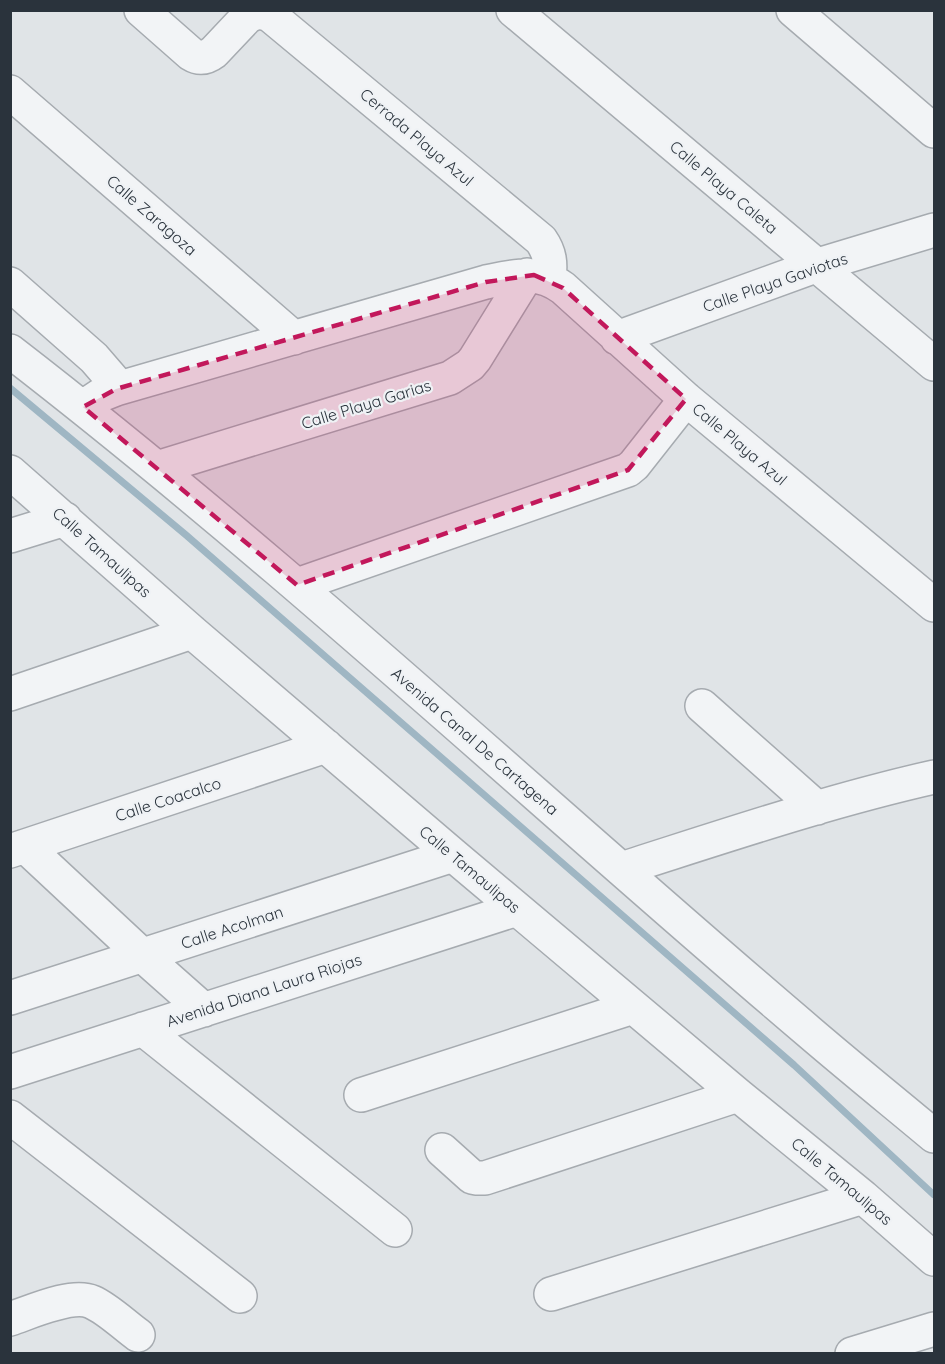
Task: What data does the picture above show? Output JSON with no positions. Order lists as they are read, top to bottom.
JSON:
{
  "streets": {
    "street": [
      "Cerrada Playa Azul",
      "Calle Playa Caleta",
      "Calle Zaragoza",
      "Calle Playa Gaviotas",
      "Calle Playa Garias",
      "Calle Playa Azul",
      "Calle Tamaulipas",
      "Avenida Canal De Cartagena",
      "Calle Coacalco",
      "Calle Acolman",
      "Avenida Diana Laura Riojas"
    ]
  },
  "crossings": [
    ["Cerrada Playa Azul", "Calle Playa Garias"],
    ["Cerrada Playa Azul", "Calle Playa Azul"],
    ["Calle Playa Caleta", "Calle Playa Gaviotas"],
    ["Calle Playa Gaviotas", "Calle Playa Azul"],
    ["Calle Playa Garias", "Calle Playa Azul"],
    ["Calle Playa Garias", "Avenida Canal De Cartagena"],
    ["Calle Tamaulipas", "Calle Coacalco"],
    ["Calle Tamaulipas", "Calle Acolman"],
    ["Calle Tamaulipas", "Avenida Diana Laura Riojas"]
  ]
}
